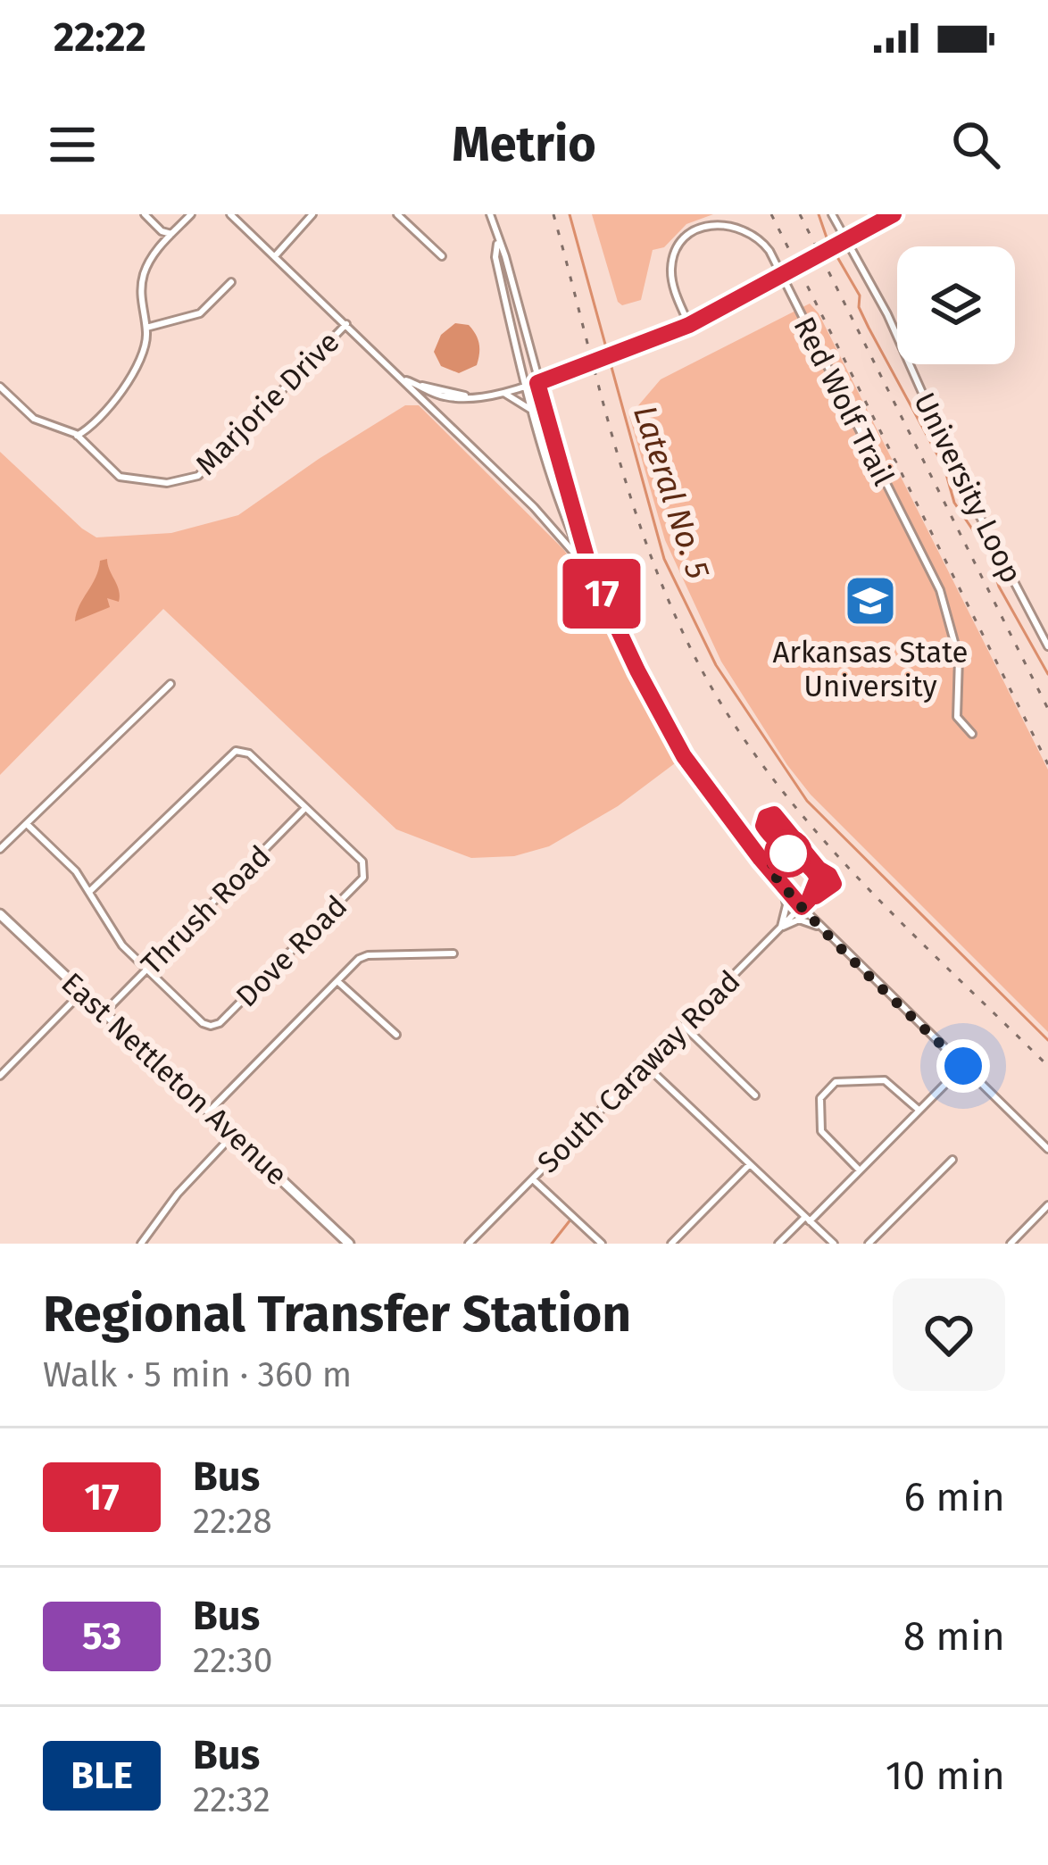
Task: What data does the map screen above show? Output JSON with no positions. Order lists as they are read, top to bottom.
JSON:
{
  "streets": {
    "main road": ["East Nettleton Avenue"],
    "street": [
      "Red Wolf Trail",
      "Marjorie Drive",
      "University Loop",
      "Thrush Road",
      "Dove Road",
      "South Caraway Road"
    ]
  },
  "crossings": [
    ["Thrush Road", "Dove Road"],
    ["Thrush Road", "East Nettleton Avenue"]
  ],
  "water": ["Lateral No. 5"],
  "places": {
    "school or university": ["Arkansas State University"]
  },
  "lines": ["bus line 17"],
  "page": {
    "status": "22:22",
    "header": "Metrio",
    "on_map": "17",
    "heading": ["Regional Transfer Station", "Walk · 5 min · 360 m"],
    "list": [
      {
        "mark": "17",
        "name": "Bus",
        "note": "22:28",
        "value": "6 min"
      },
      {
        "mark": "53",
        "name": "Bus",
        "note": "22:30",
        "value": "8 min"
      },
      {
        "mark": "BLE",
        "name": "Bus",
        "note": "22:32",
        "value": "10 min"
      }
    ]
  }
}
